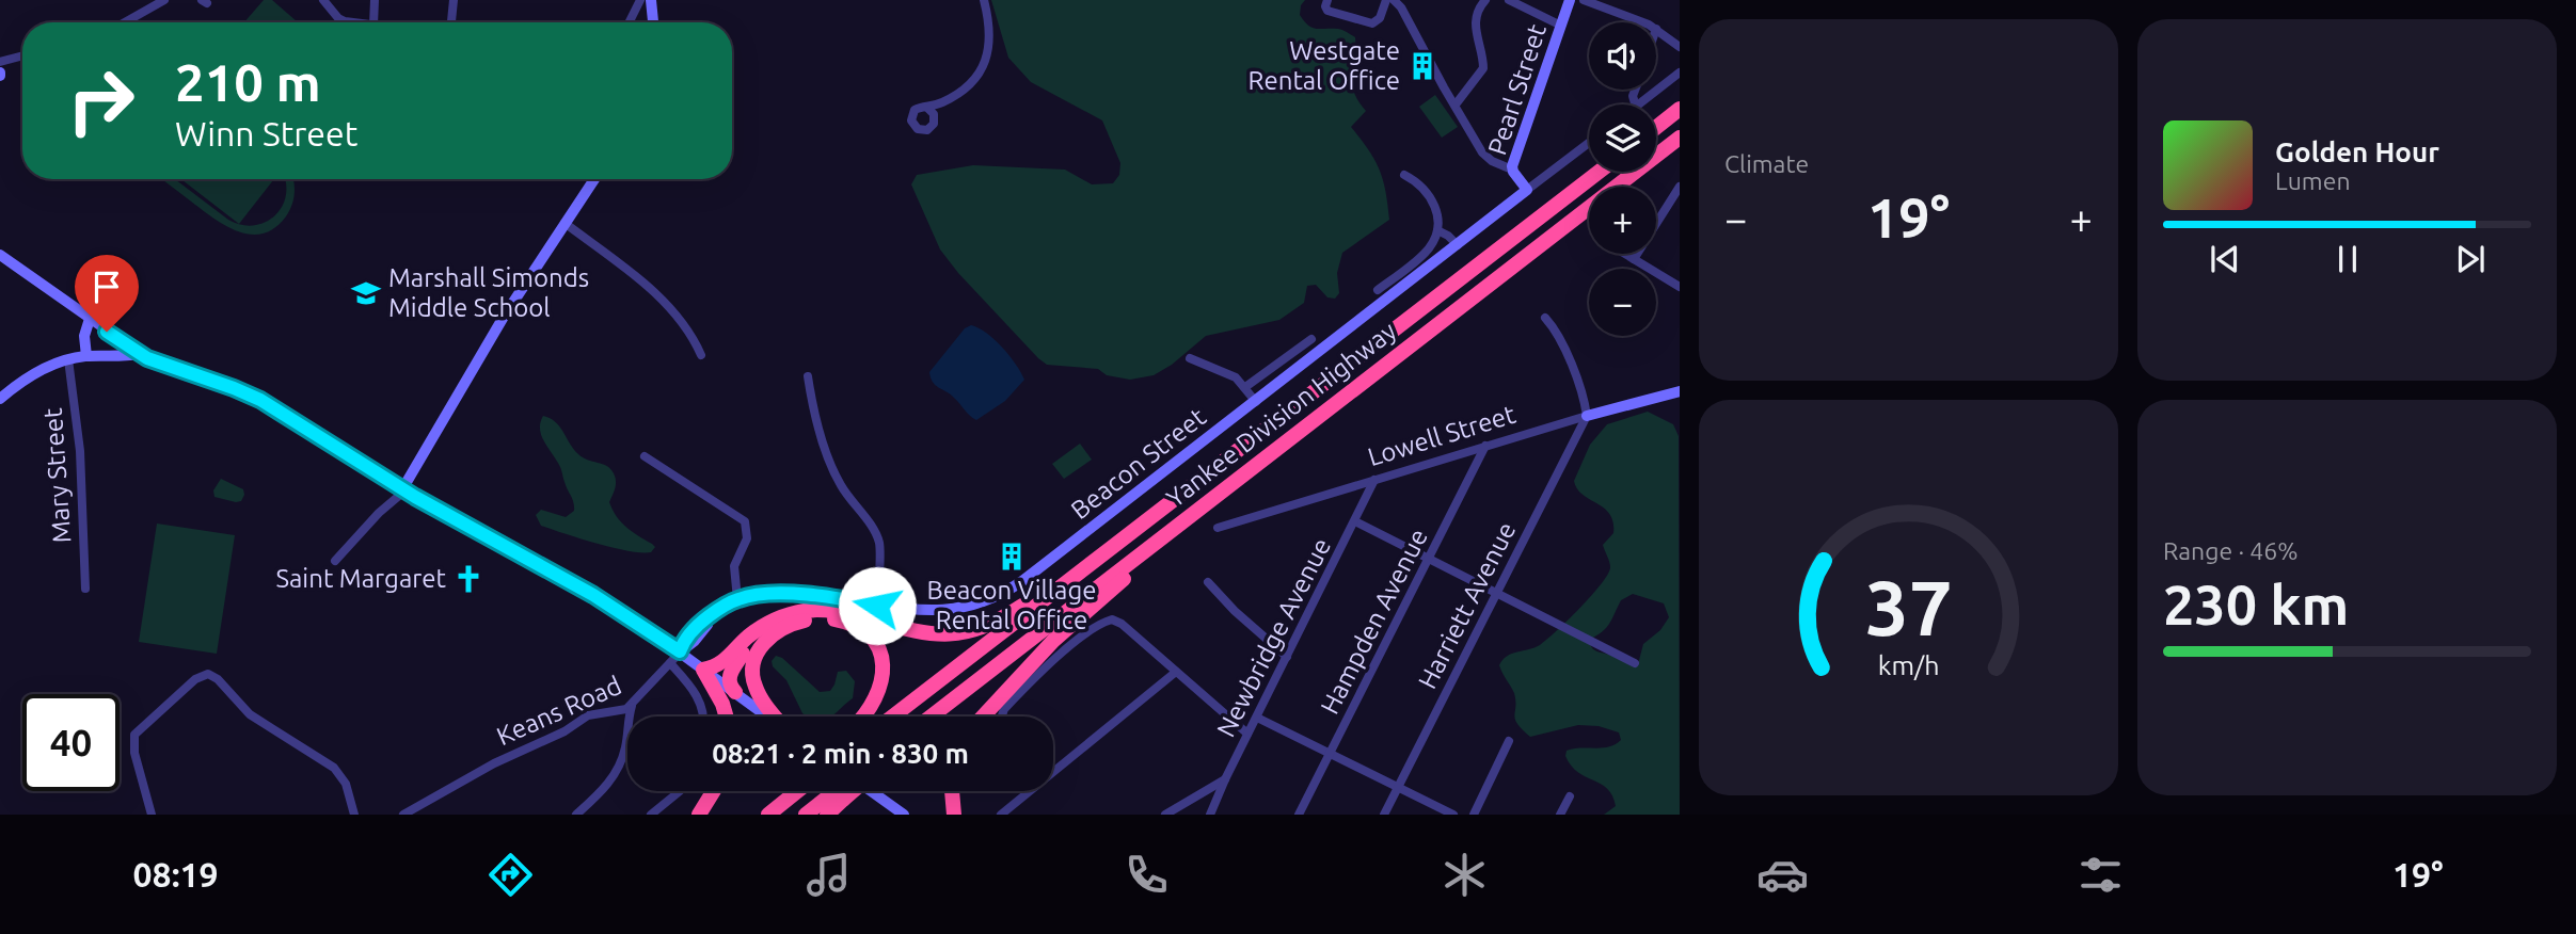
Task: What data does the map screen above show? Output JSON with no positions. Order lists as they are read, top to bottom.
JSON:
{
  "streets": {
    "highway": ["Yankee Division Highway"],
    "street": [
      "Pearl Street",
      "Lowell Street",
      "Beacon Street",
      "Mary Street",
      "Harriett Avenue",
      "Hampden Avenue",
      "Newbridge Avenue",
      "Keans Road"
    ]
  },
  "crossings": [
    ["Pearl Street", "Beacon Street"],
    ["Lowell Street", "Harriett Avenue"],
    ["Lowell Street", "Hampden Avenue"],
    ["Lowell Street", "Newbridge Avenue"],
    ["Beacon Street", "Keans Road"]
  ],
  "places": {
    "building": ["Westgate Rental Office", "Beacon Village Rental Office"],
    "school or university": ["Marshall Simonds Middle School"],
    "church": ["Saint Margaret"]
  },
  "page": {
    "tile": [
      "Climate",
      ["Range · 46%", "230 km"]
    ],
    "map_buttons": ["+", "−"],
    "turn": ["210 m", "Winn Street"],
    "song": ["Golden Hour", "Lumen"],
    "heat": ["−", "19°", "+"],
    "limit": "40",
    "trip": "08:21 · 2 min · 830 m",
    "tabs": ["08:19", "19°"],
    "gauge": ["37", "km/h"]
  }
}
